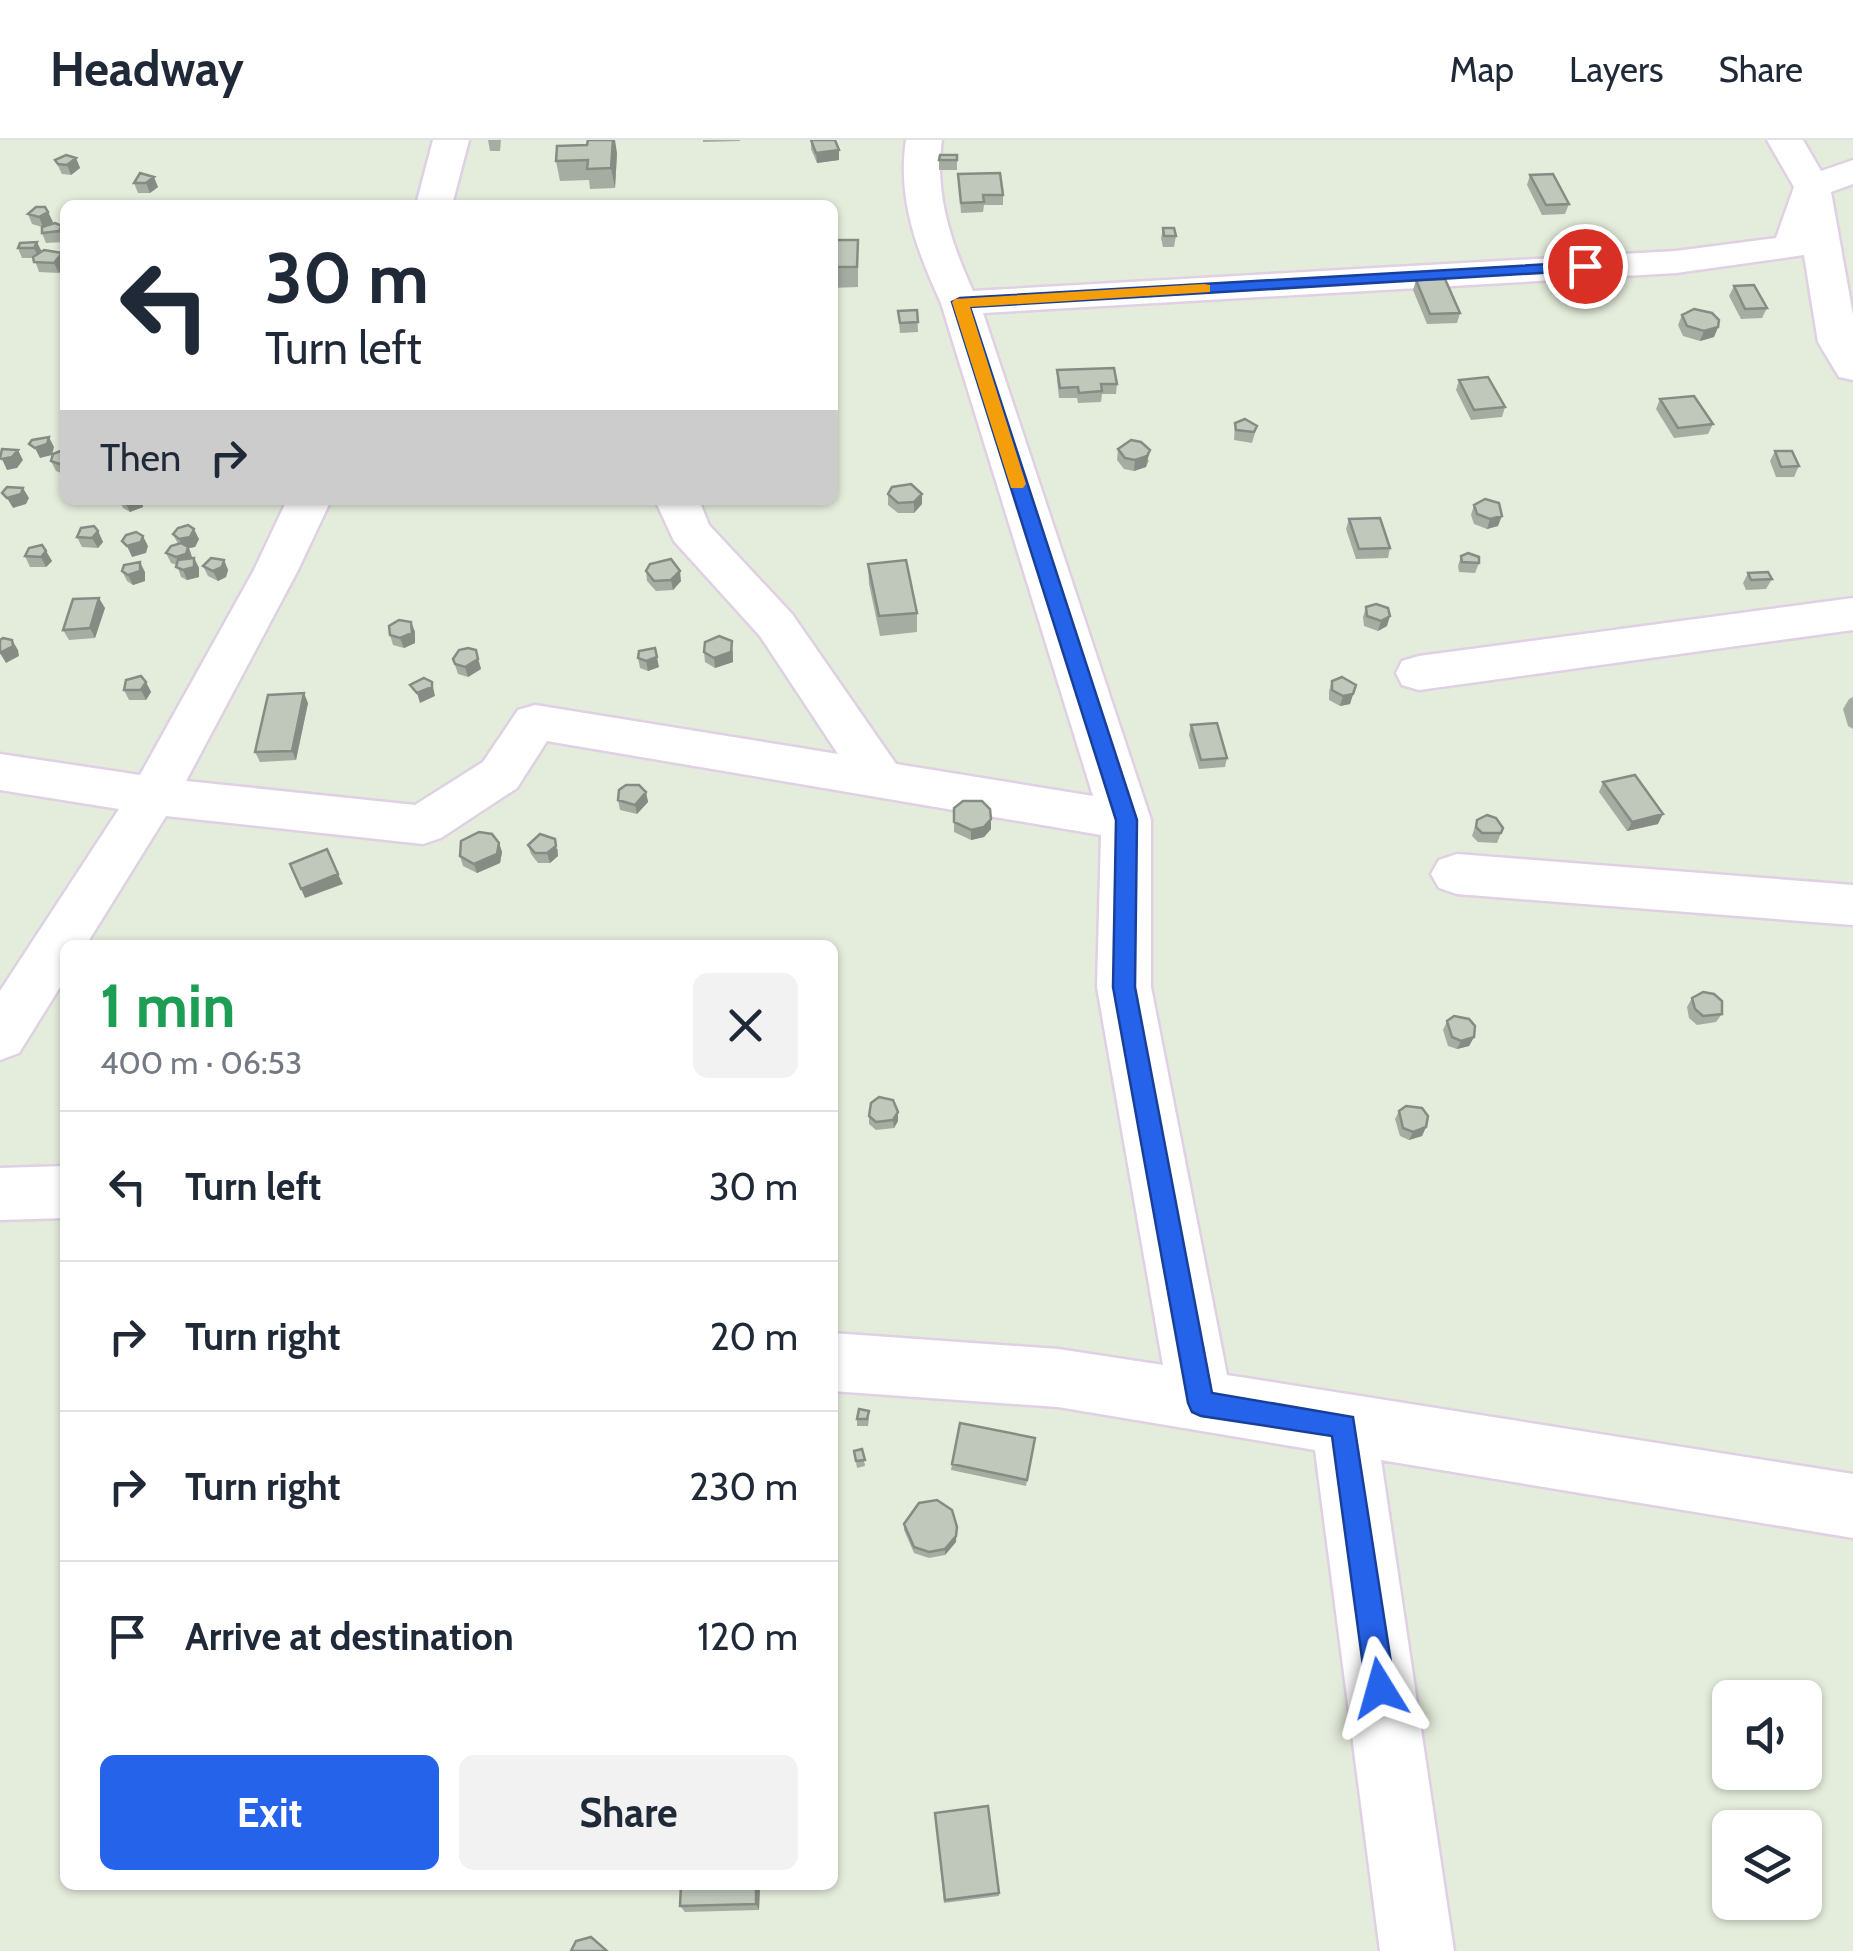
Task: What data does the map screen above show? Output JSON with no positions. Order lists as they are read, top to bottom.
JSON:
{
  "page": {
    "header": "Headway",
    "nav": ["Map", "Layers", "Share"],
    "turn": ["30 m", "Turn left"],
    "then": "Then",
    "heading": ["1 min", "400 m · 06:53"],
    "list": [
      {
        "name": "Turn left",
        "value": "30 m"
      },
      {
        "name": "Turn right",
        "value": "20 m"
      },
      {
        "name": "Turn right",
        "value": "230 m"
      },
      {
        "name": "Arrive at destination",
        "value": "120 m"
      }
    ],
    "buttons": ["Exit", "Share"]
  }
}
